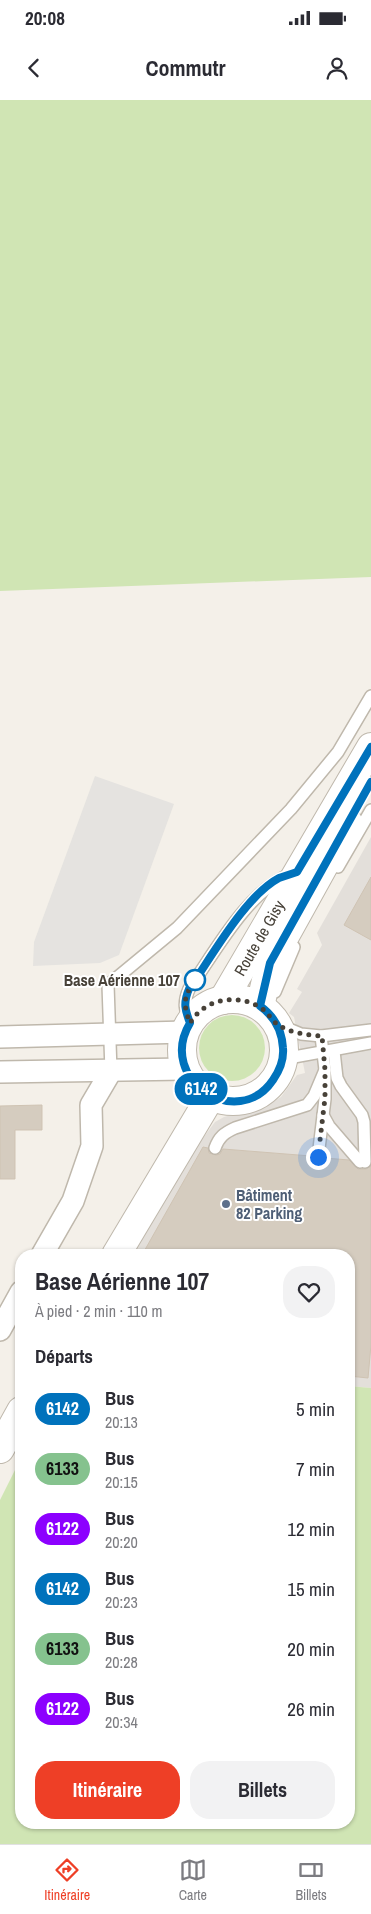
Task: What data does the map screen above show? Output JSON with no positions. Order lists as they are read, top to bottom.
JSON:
{
  "streets": {
    "street": ["Route de Gisy"]
  },
  "places": ["Base Aérienne 107", "Bâtiment 82 Parking"],
  "lines": ["bus line 6142"],
  "page": {
    "status": "20:08",
    "header": "Commutr",
    "on_map": "6142",
    "heading": [
      ["Base Aérienne 107", "À pied · 2 min · 110 m"],
      "Départs"
    ],
    "list": [
      {
        "mark": "6142",
        "name": "Bus",
        "note": "20:13",
        "value": "5 min"
      },
      {
        "mark": "6133",
        "name": "Bus",
        "note": "20:15",
        "value": "7 min"
      },
      {
        "mark": "6122",
        "name": "Bus",
        "note": "20:20",
        "value": "12 min"
      },
      {
        "mark": "6142",
        "name": "Bus",
        "note": "20:23",
        "value": "15 min"
      },
      {
        "mark": "6133",
        "name": "Bus",
        "note": "20:28",
        "value": "20 min"
      },
      {
        "mark": "6122",
        "name": "Bus",
        "note": "20:34",
        "value": "26 min"
      }
    ],
    "buttons": ["Itinéraire", "Billets"],
    "tabs": ["Itinéraire", "Carte", "Billets"]
  }
}
